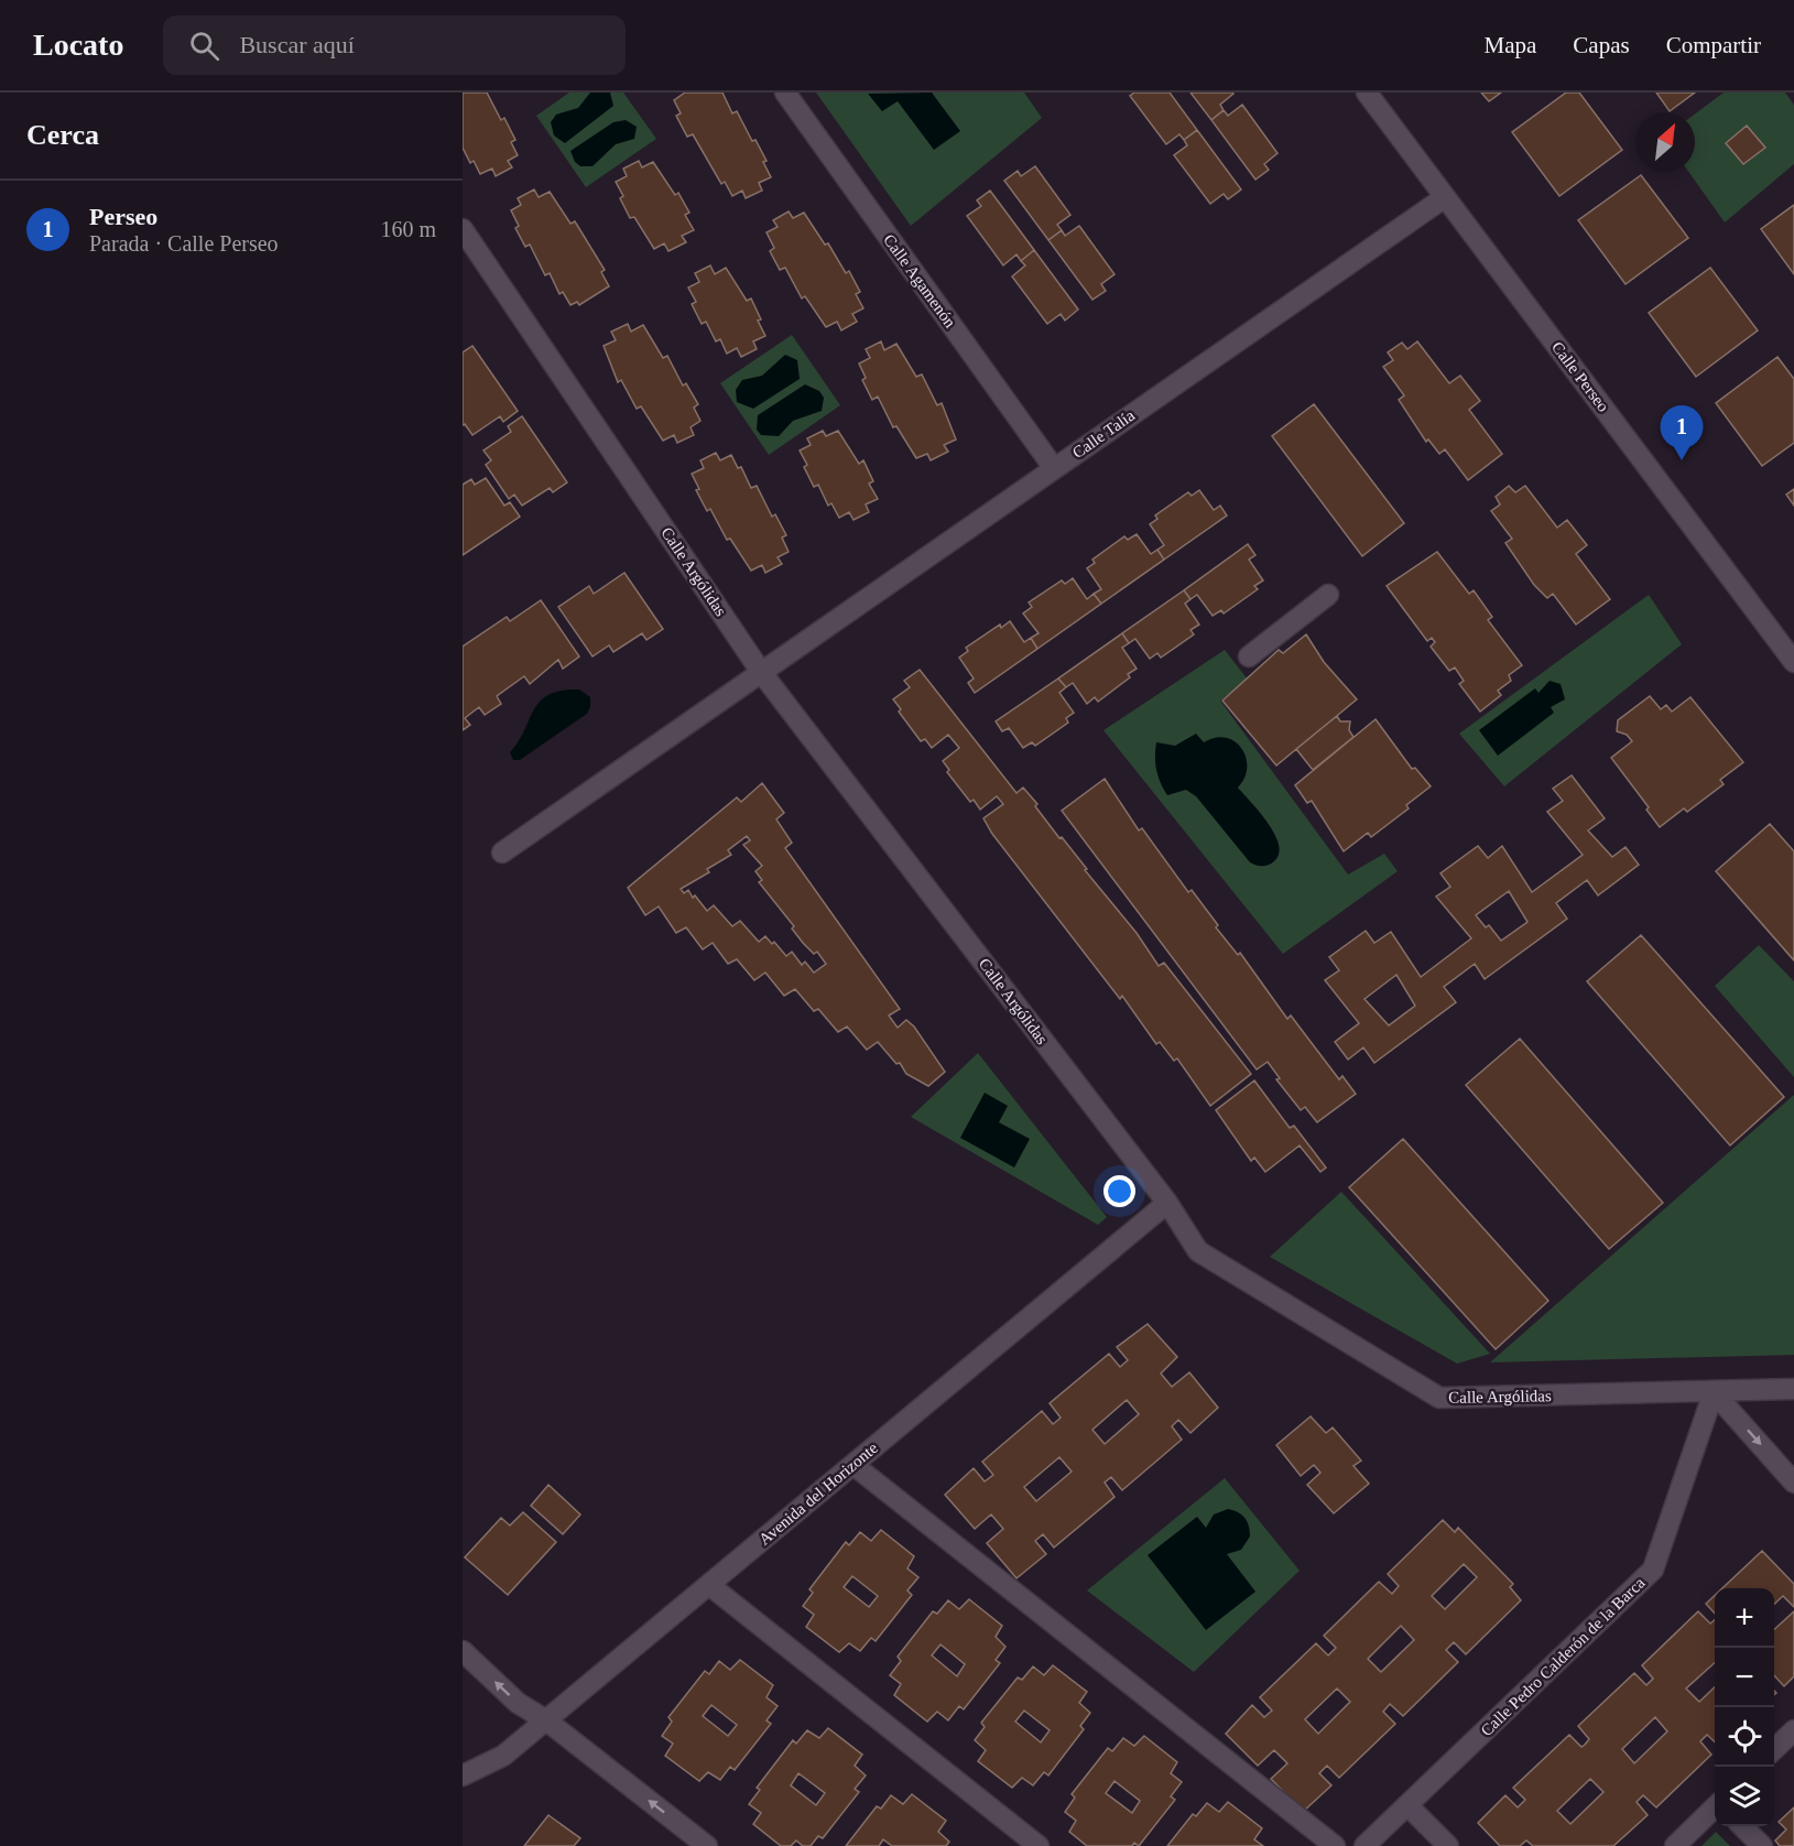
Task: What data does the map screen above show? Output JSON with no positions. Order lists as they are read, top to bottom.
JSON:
{
  "streets": {
    "street": [
      "Calle Agamenón",
      "Calle Perseo",
      "Calle Talía",
      "Calle Argólidas",
      "Avenida del Horizonte",
      "Calle Pedro Calderón de la Barca"
    ]
  },
  "crossings": [
    ["Calle Agamenón", "Calle Talía"],
    ["Calle Perseo", "Calle Talía"],
    ["Calle Talía", "Calle Argólidas"],
    ["Calle Argólidas", "Avenida del Horizonte"],
    ["Calle Argólidas", "Calle Pedro Calderón de la Barca"]
  ],
  "north": "top right",
  "page": {
    "header": "Locato",
    "search": "Buscar aquí",
    "nav": ["Mapa", "Capas", "Compartir"],
    "heading": "Cerca",
    "list": [
      {
        "mark": "1",
        "name": "Perseo",
        "note": "Parada · Calle Perseo",
        "value": "160 m"
      }
    ],
    "pins": "1",
    "map_buttons": ["+", "−"]
  }
}
